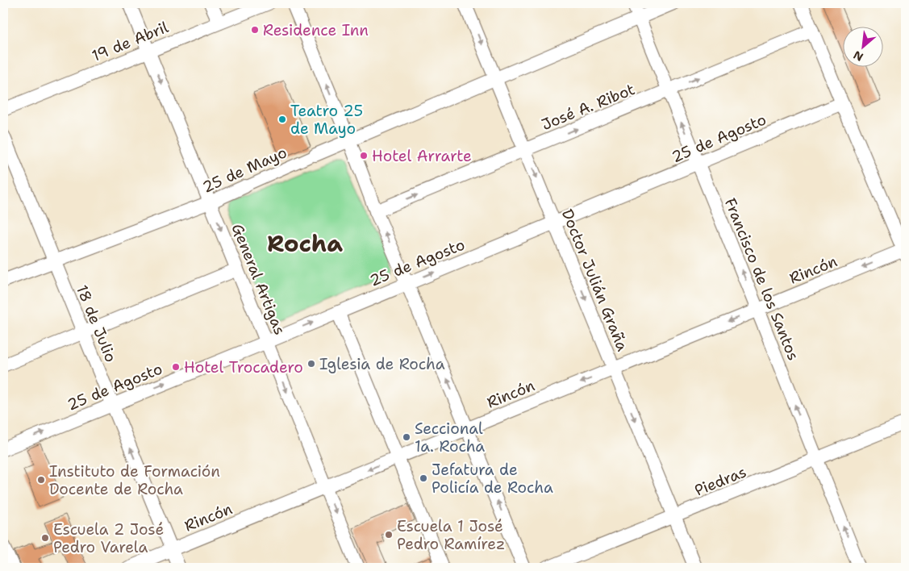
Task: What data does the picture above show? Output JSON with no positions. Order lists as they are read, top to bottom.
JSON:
{
  "streets": {
    "street": [
      "19 de Abril",
      "José A. Ribot",
      "25 de Agosto",
      "25 de Mayo",
      "Rincón",
      "General Artigas",
      "Francisco de los Santos",
      "Doctor Julián Graña",
      "18 de Julio",
      "Piedras"
    ]
  },
  "crossings": [
    ["19 de Abril", "General Artigas"],
    ["José A. Ribot", "Francisco de los Santos"],
    ["José A. Ribot", "Doctor Julián Graña"],
    ["25 de Agosto", "General Artigas"],
    ["25 de Agosto", "Francisco de los Santos"],
    ["25 de Agosto", "Doctor Julián Graña"],
    ["25 de Agosto", "18 de Julio"],
    ["25 de Mayo", "General Artigas"],
    ["25 de Mayo", "Francisco de los Santos"],
    ["25 de Mayo", "Doctor Julián Graña"],
    ["25 de Mayo", "18 de Julio"],
    ["Rincón", "General Artigas"],
    ["Rincón", "Francisco de los Santos"],
    ["Rincón", "Doctor Julián Graña"],
    ["Rincón", "18 de Julio"],
    ["Francisco de los Santos", "Piedras"],
    ["Doctor Julián Graña", "Piedras"]
  ],
  "one_way": [
    "José A. Ribot",
    "Rincón",
    "Francisco de los Santos",
    "Doctor Julián Graña"
  ],
  "districts": ["Rocha"],
  "places": [
    "Residence Inn",
    "Teatro 25 de Mayo",
    "Hotel Arrarte",
    "Iglesia de Rocha",
    "Hotel Trocadero",
    "Seccional 1a. Rocha",
    "Jefatura de Policía de Rocha",
    "Instituto de Formación Docente de Rocha",
    "Escuela 1 José Pedro Ramírez",
    "Escuela 2 José Pedro Varela"
  ],
  "north": "bottom left"
}
